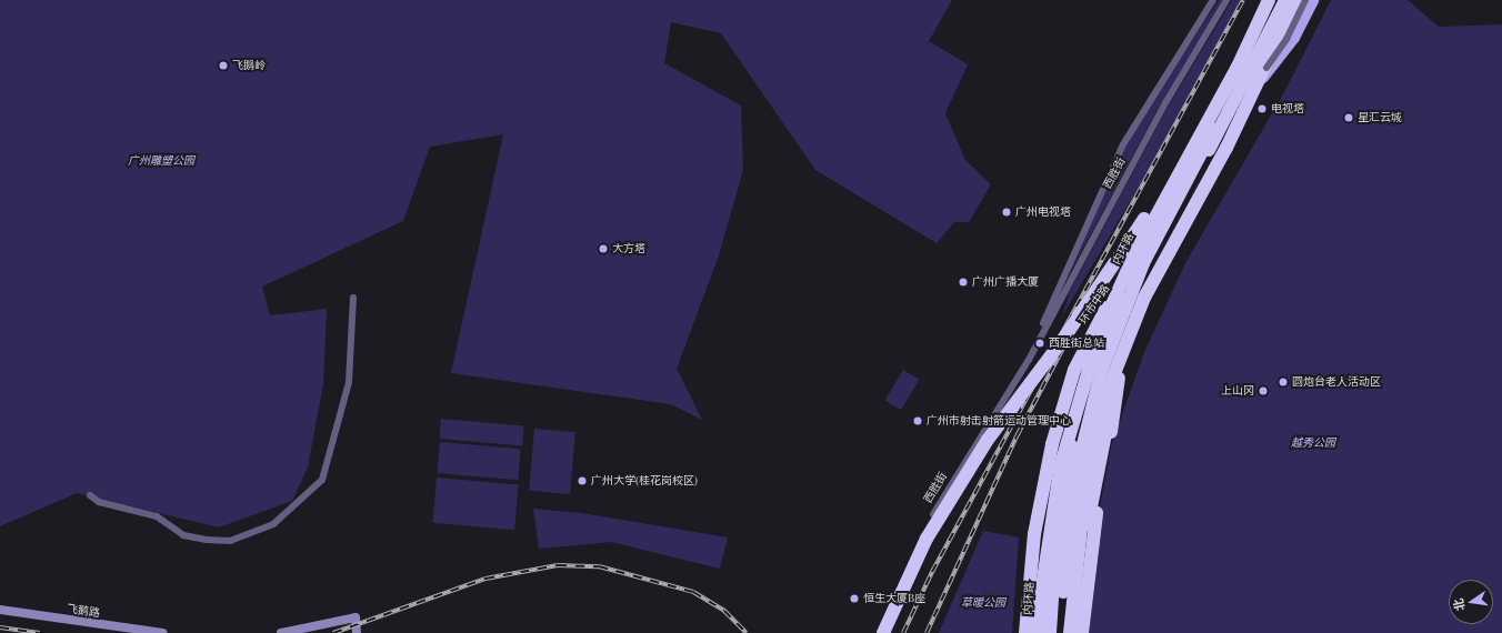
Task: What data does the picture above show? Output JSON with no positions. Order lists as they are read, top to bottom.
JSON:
{
  "streets": {
    "highway": ["内环路", "环市中路"],
    "street": ["西胜街", "飞鹅路"]
  },
  "parks": ["广州雕塑公园", "越秀公园", "草暖公园"],
  "places": [
    "飞鹅岭",
    "电视塔",
    "星汇云城",
    "广州电视塔",
    "大方塔",
    "广州广播大厦",
    "西胜街总站",
    "圆炮台老人活动区",
    "上山冈",
    "广州市射击射箭运动管理中心",
    "广州大学(桂花岗校区)",
    "恒生大厦B座"
  ],
  "north": "left"
}
